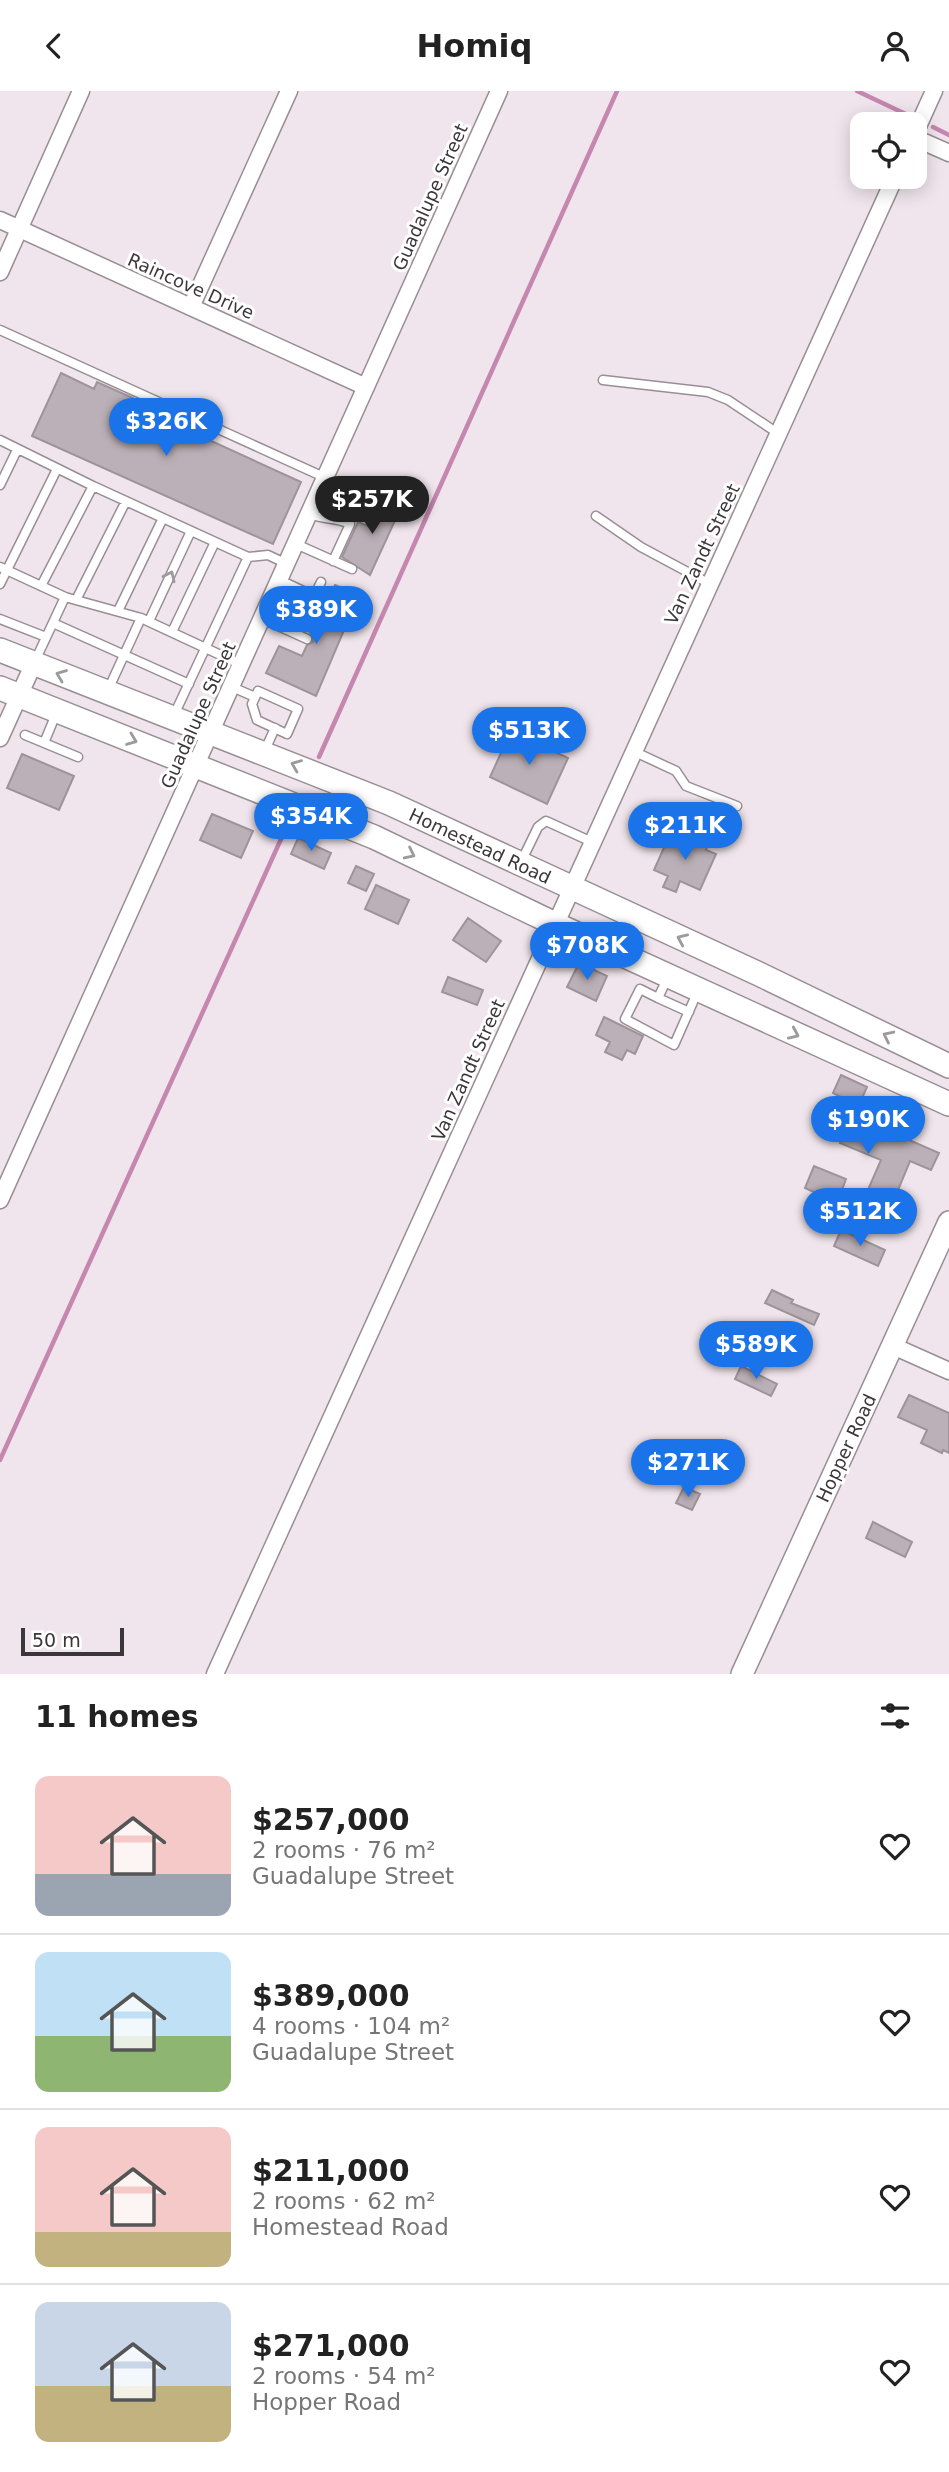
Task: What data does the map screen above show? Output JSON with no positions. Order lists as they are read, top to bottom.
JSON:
{
  "streets": {
    "main road": ["Homestead Road"],
    "street": [
      "Guadalupe Street",
      "Raincove Drive",
      "Van Zandt Street",
      "Hopper Road"
    ]
  },
  "crossings": [
    ["Guadalupe Street", "Raincove Drive"],
    ["Guadalupe Street", "Homestead Road"],
    ["Van Zandt Street", "Homestead Road"]
  ],
  "scale_bar": "50 m",
  "page": {
    "header": "Homiq",
    "price": [
      "$326K",
      "$257K",
      "$389K",
      "$513K",
      "$354K",
      "$211K",
      "$708K",
      "$190K",
      "$512K",
      "$589K",
      "$271K"
    ],
    "scale": "50 m",
    "heading": "11 homes",
    "list": [
      {
        "name": "$257,000",
        "note": "2 rooms · 76 m² · Guadalupe Street"
      },
      {
        "name": "$389,000",
        "note": "4 rooms · 104 m² · Guadalupe Street"
      },
      {
        "name": "$211,000",
        "note": "2 rooms · 62 m² · Homestead Road"
      },
      {
        "name": "$271,000",
        "note": "2 rooms · 54 m² · Hopper Road"
      }
    ]
  }
}
